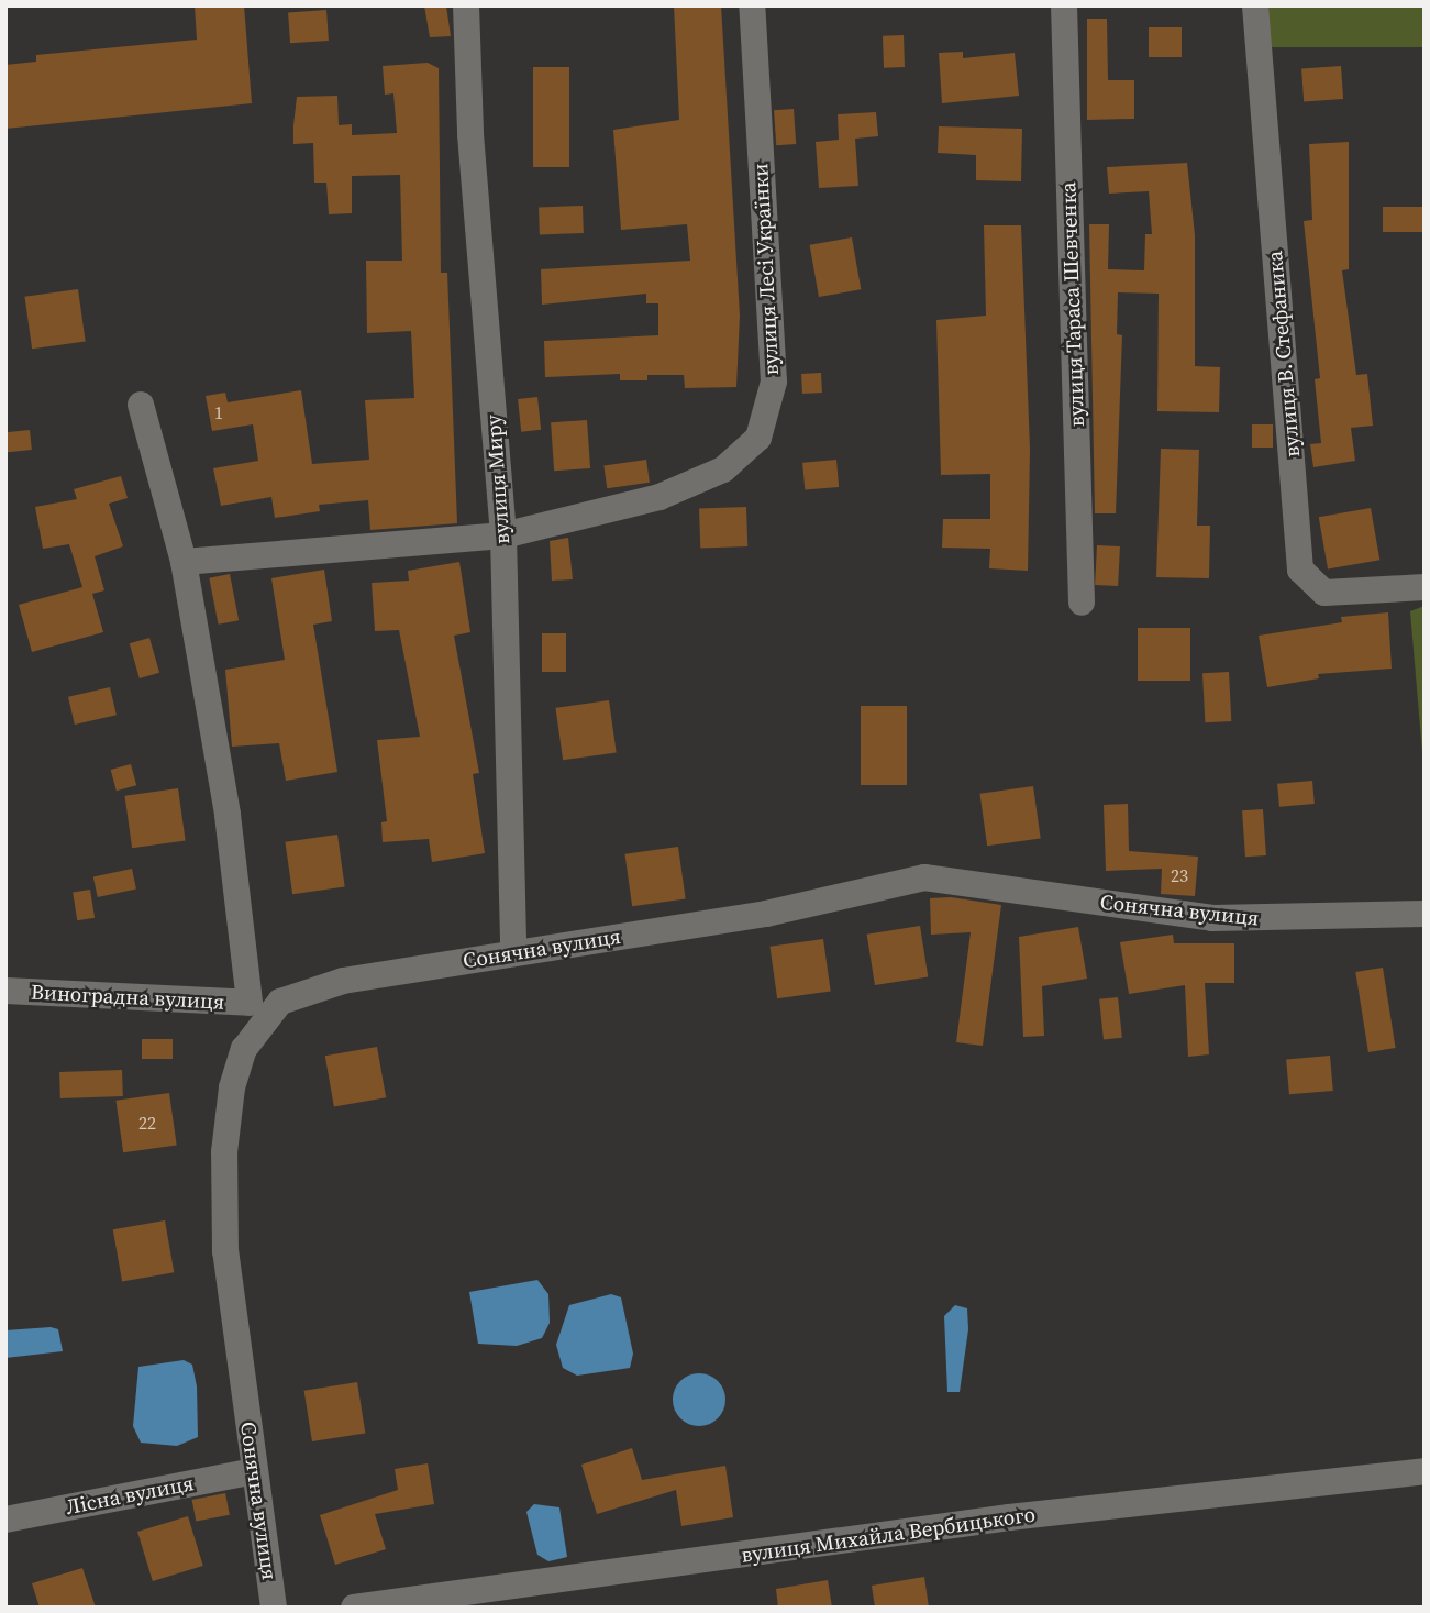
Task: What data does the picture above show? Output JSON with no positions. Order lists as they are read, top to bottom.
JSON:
{
  "streets": {
    "street": [
      "вулиця Лесі Українки",
      "вулиця Тараса Шевченка",
      "вулиця В. Стефаника",
      "вулиця Миру",
      "Сонячна вулиця",
      "Виноградна вулиця",
      "Лісна вулиця",
      "вулиця Михайла Вербицького"
    ]
  },
  "crossings": [
    ["вулиця Лесі Українки", "вулиця Миру"],
    ["вулиця Миру", "Сонячна вулиця"],
    ["Сонячна вулиця", "Виноградна вулиця"],
    ["Сонячна вулиця", "Лісна вулиця"]
  ],
  "house_numbers": ["1", "23", "22"]
}
